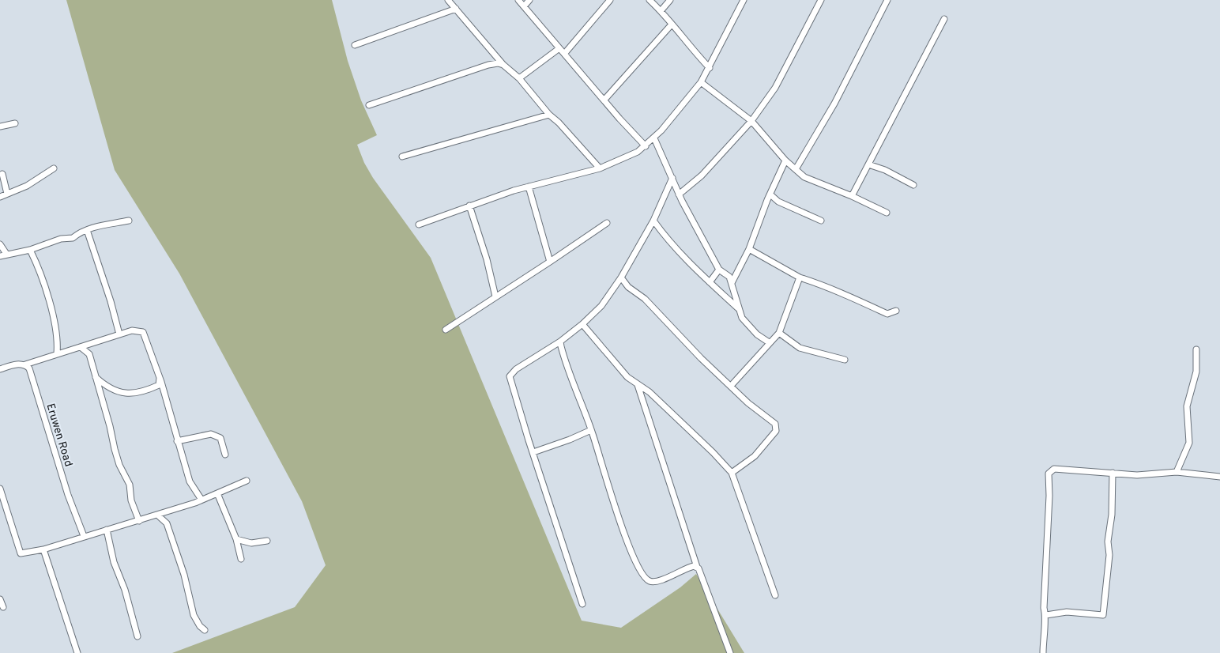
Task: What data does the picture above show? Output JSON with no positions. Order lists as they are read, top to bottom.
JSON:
{
  "streets": {
    "street": ["Eruwen Road"]
  }
}
